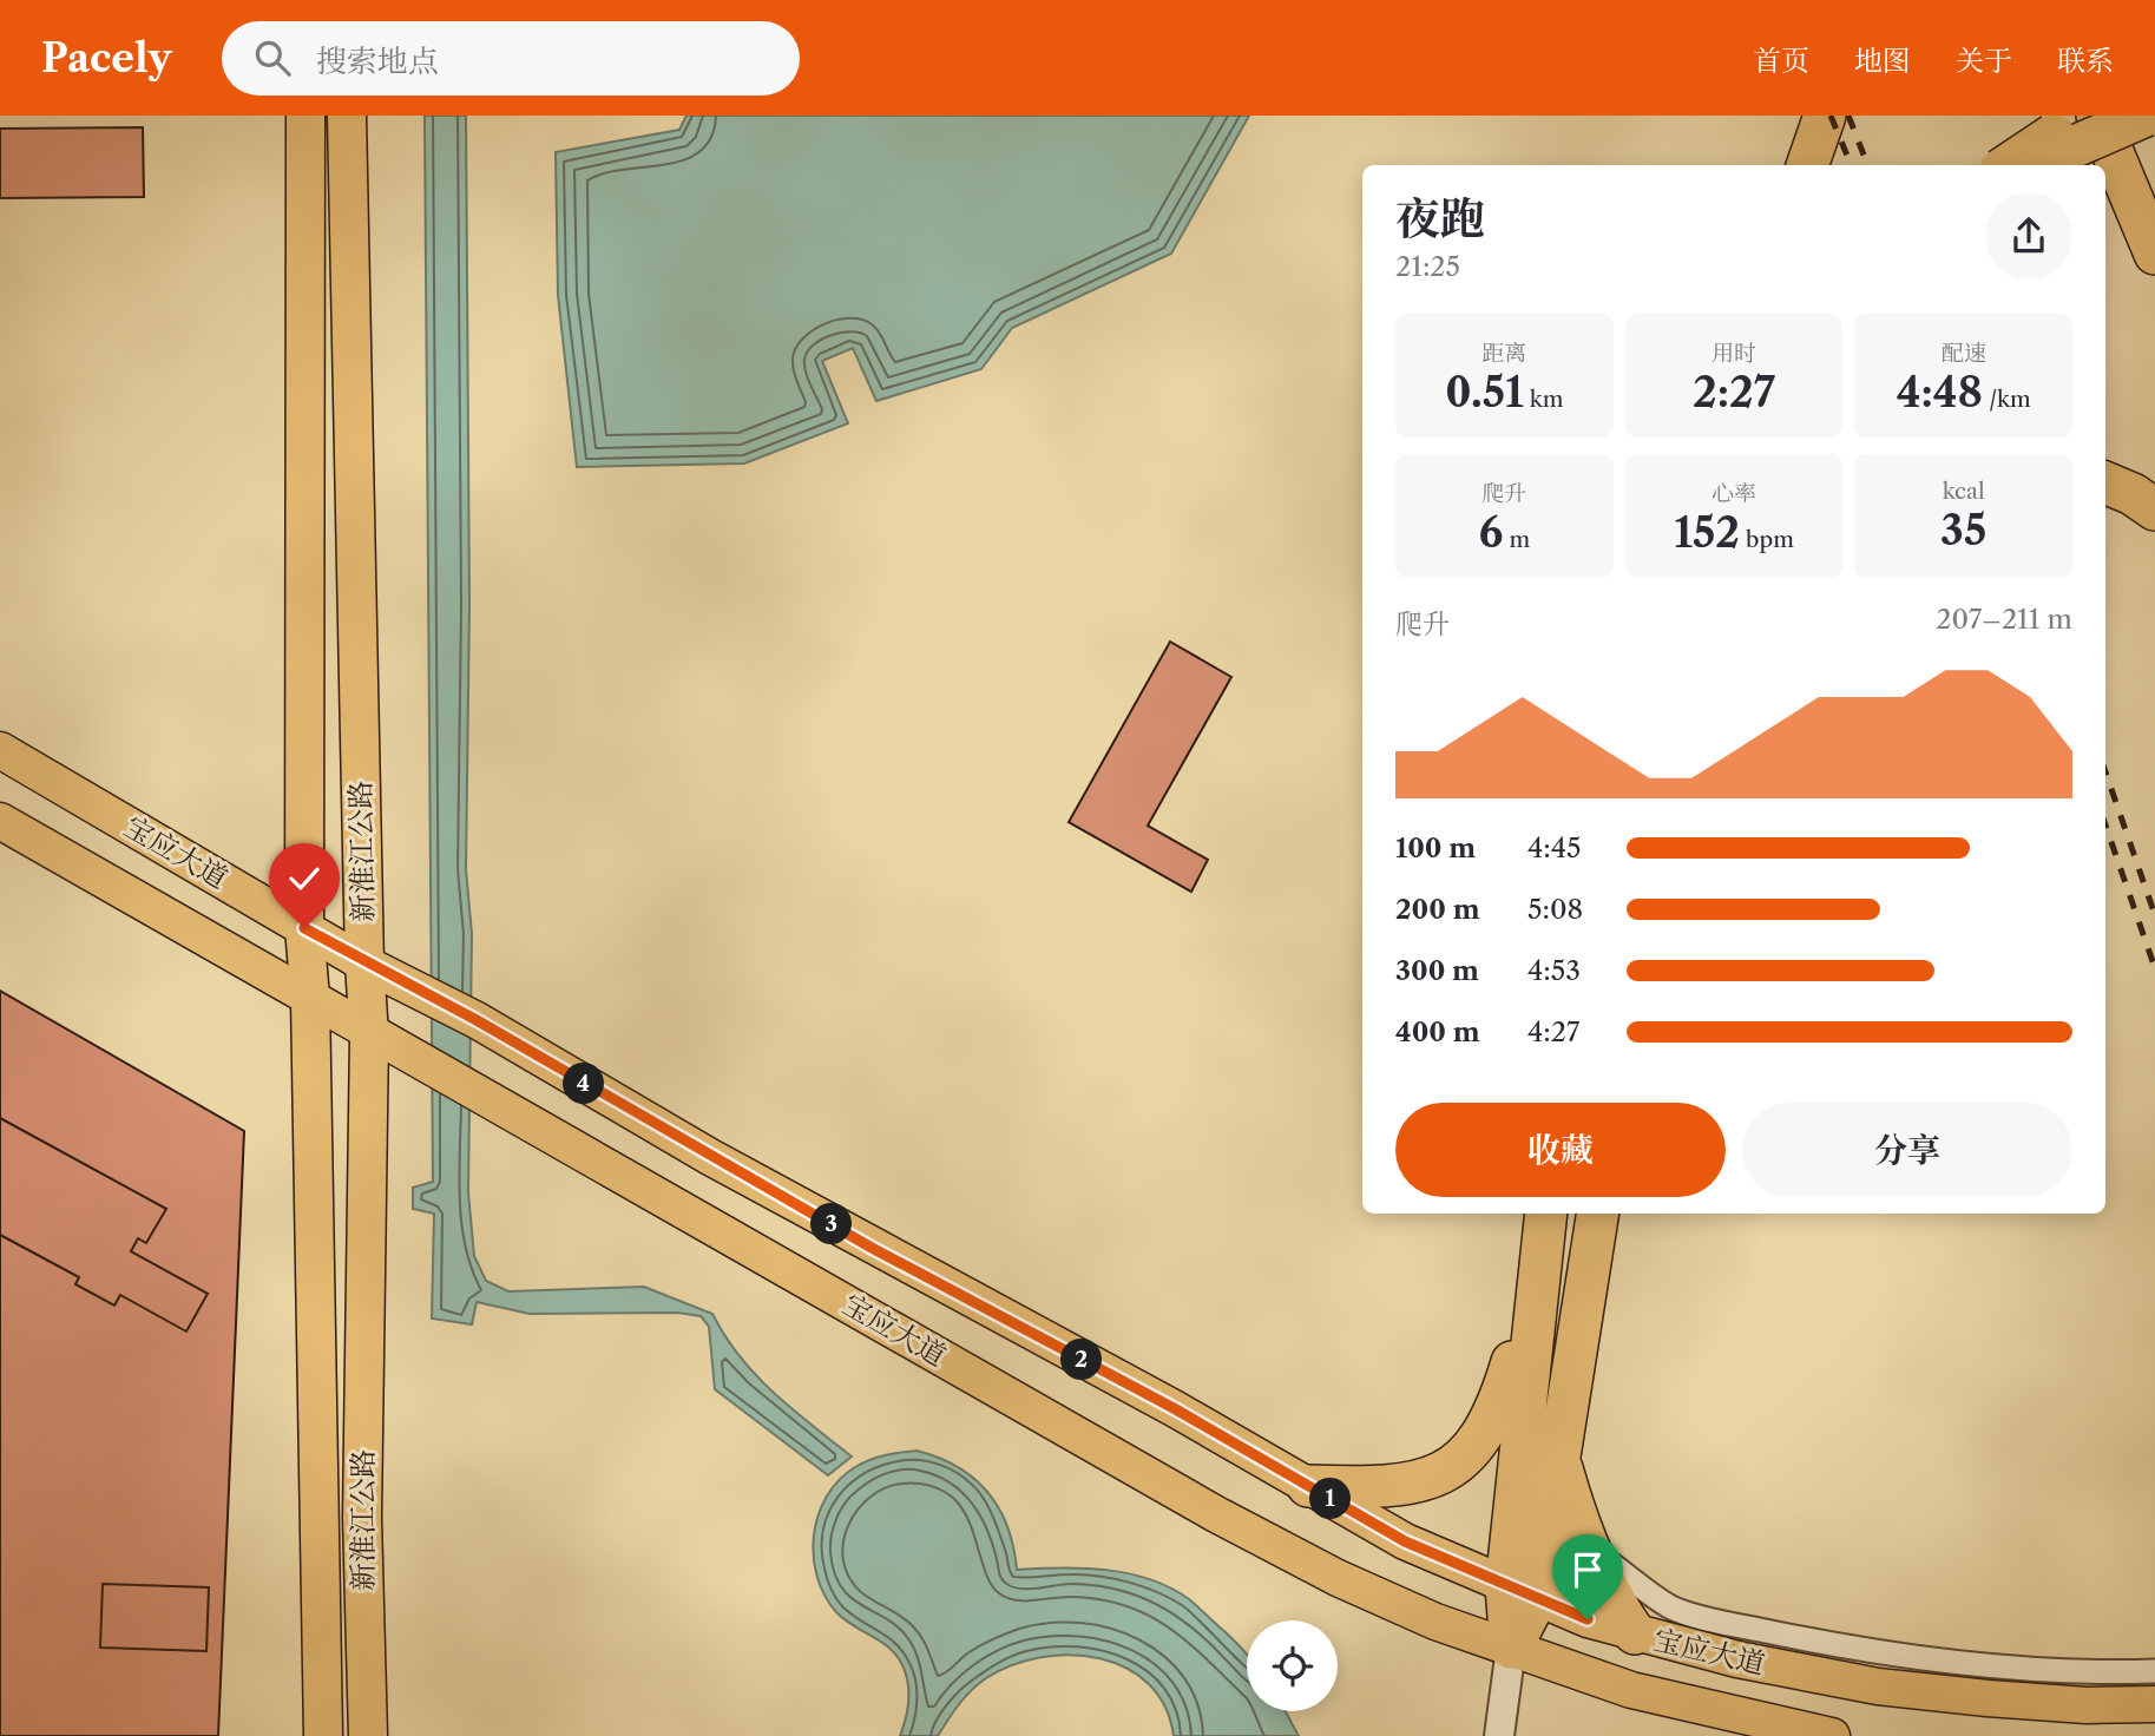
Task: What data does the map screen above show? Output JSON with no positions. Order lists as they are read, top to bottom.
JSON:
{
  "streets": {
    "highway": ["新淮江公路"],
    "main road": ["宝应大道"]
  },
  "crossings": [
    ["新淮江公路", "宝应大道"]
  ],
  "page": {
    "header": "Pacely",
    "search": "搜索地点",
    "nav": [
      "首页",
      "地图",
      "关于",
      "联系"
    ],
    "heading": ["夜跑", "21:25"],
    "stats": [
      ["距离", "0.51 km"],
      ["用时", "2:27"],
      ["配速", "4:48 /km"],
      ["爬升", "6 m"],
      ["心率", "152 bpm"],
      ["kcal", "35"]
    ],
    "chart": ["爬升", "207–211 m"],
    "list": [
      {
        "name": "100 m",
        "note": "4:45"
      },
      {
        "name": "200 m",
        "note": "5:08"
      },
      {
        "name": "300 m",
        "note": "4:53"
      },
      {
        "name": "400 m",
        "note": "4:27"
      }
    ],
    "pins": [
      "4",
      "3",
      "2",
      "1"
    ],
    "buttons": ["收藏", "分享"]
  }
}
